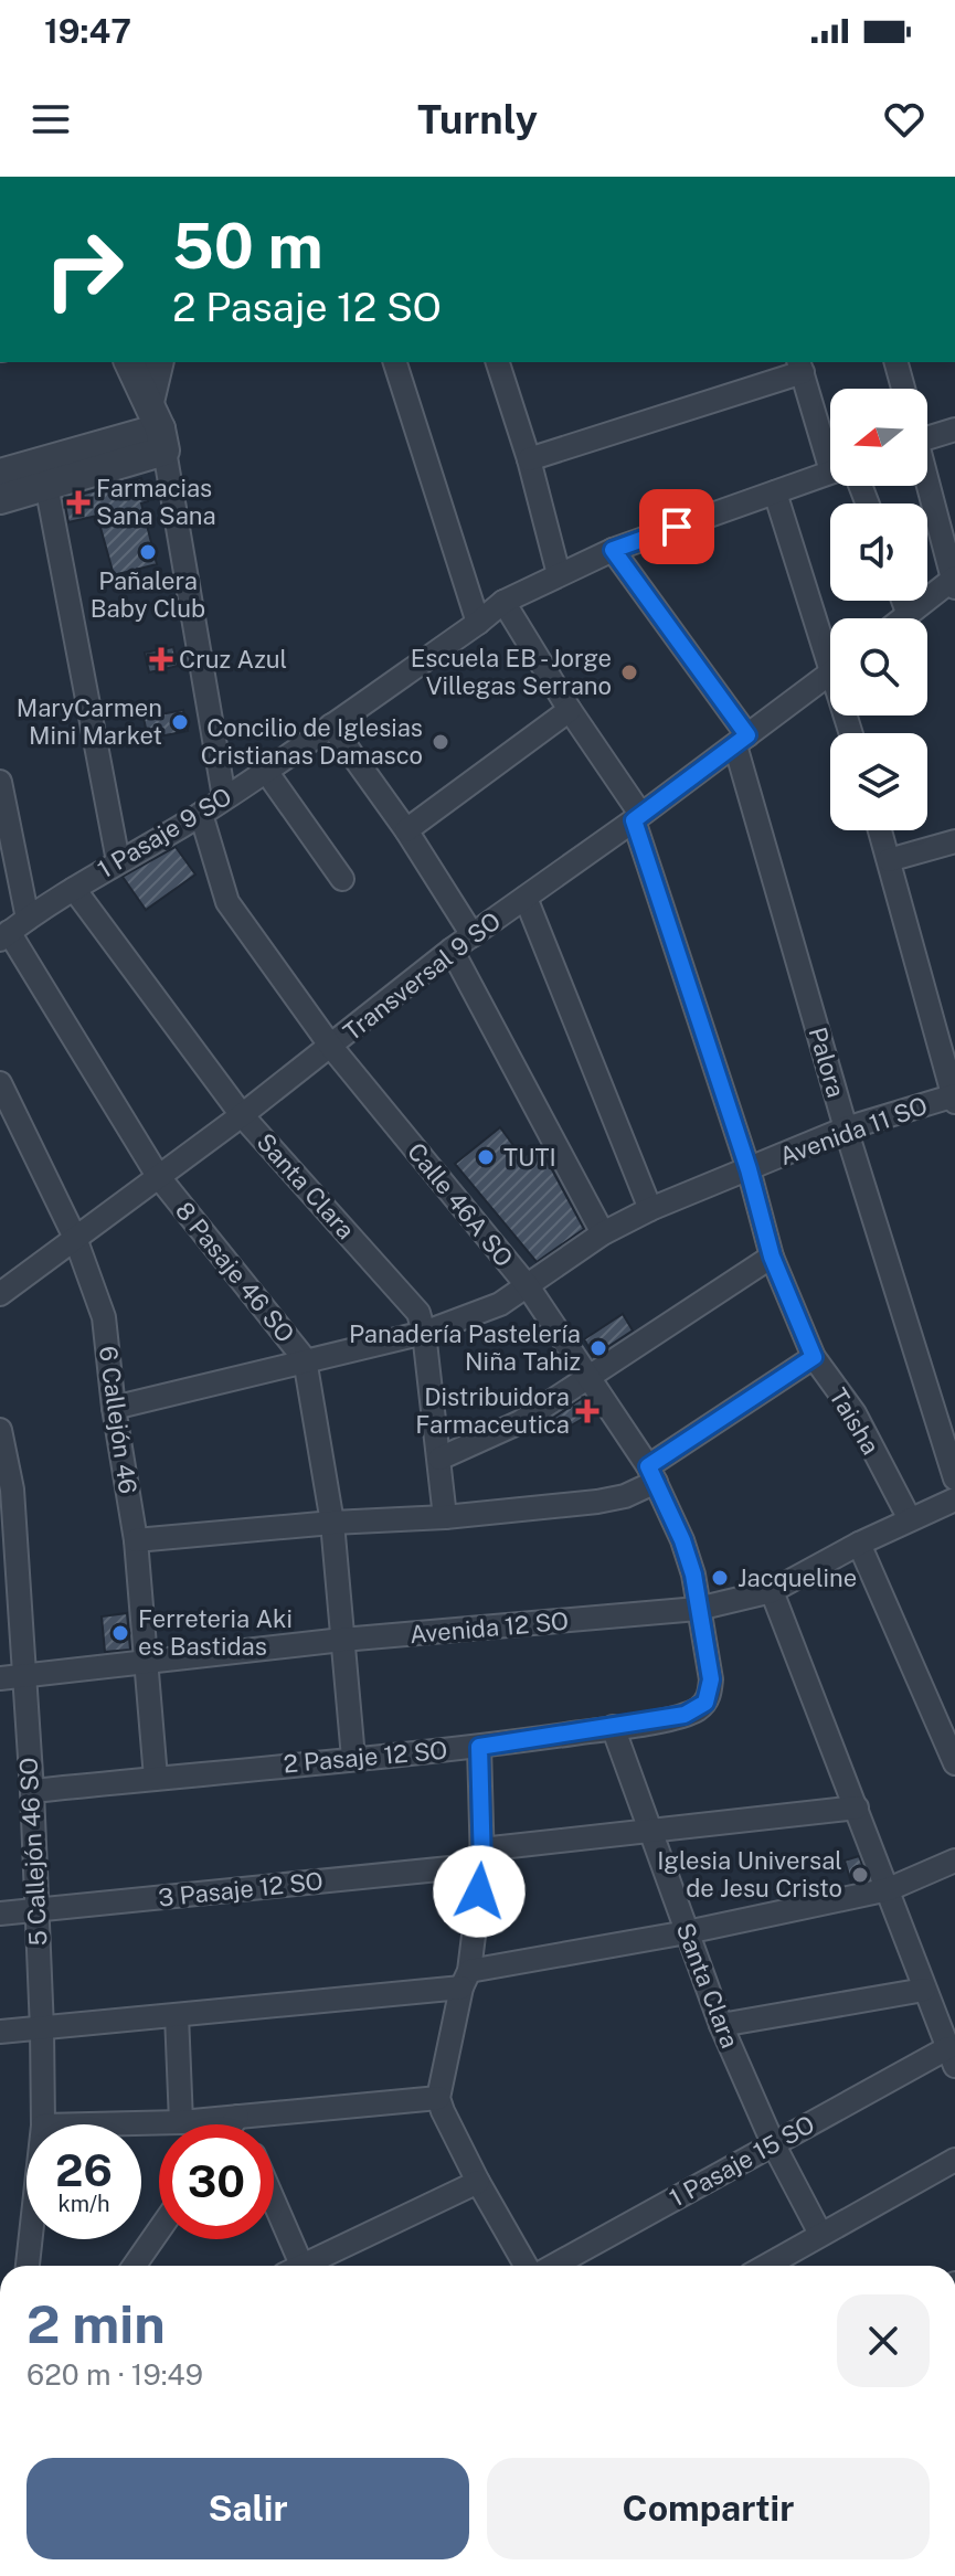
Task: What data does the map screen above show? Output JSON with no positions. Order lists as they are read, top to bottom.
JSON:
{
  "streets": {
    "street": [
      "1 Pasaje 9 SO",
      "Transversal 9 SO",
      "Palora",
      "Avenida 11 SO",
      "Santa Clara",
      "Calle 46A SO",
      "8 Pasaje 46 SO",
      "6 Callejón 46",
      "Taisha",
      "Avenida 12 SO",
      "2 Pasaje 12 SO",
      "5 Callejón 46 SO",
      "3 Pasaje 12 SO",
      "1 Pasaje 15 SO"
    ]
  },
  "crossings": [
    ["1 Pasaje 9 SO", "Palora"],
    ["1 Pasaje 9 SO", "Santa Clara"],
    ["1 Pasaje 9 SO", "Calle 46A SO"],
    ["1 Pasaje 9 SO", "8 Pasaje 46 SO"],
    ["1 Pasaje 9 SO", "Taisha"],
    ["Transversal 9 SO", "Palora"],
    ["Transversal 9 SO", "Santa Clara"],
    ["Transversal 9 SO", "Calle 46A SO"],
    ["Transversal 9 SO", "8 Pasaje 46 SO"],
    ["Transversal 9 SO", "6 Callejón 46"],
    ["Transversal 9 SO", "Taisha"],
    ["Palora", "Avenida 11 SO"],
    ["Avenida 11 SO", "Santa Clara"],
    ["Avenida 11 SO", "Calle 46A SO"],
    ["Avenida 11 SO", "8 Pasaje 46 SO"],
    ["Avenida 11 SO", "6 Callejón 46"],
    ["Avenida 11 SO", "Taisha"],
    ["Santa Clara", "2 Pasaje 12 SO"],
    ["Santa Clara", "3 Pasaje 12 SO"],
    ["Santa Clara", "1 Pasaje 15 SO"],
    ["Calle 46A SO", "Avenida 12 SO"],
    ["Calle 46A SO", "2 Pasaje 12 SO"],
    ["8 Pasaje 46 SO", "Avenida 12 SO"],
    ["8 Pasaje 46 SO", "2 Pasaje 12 SO"],
    ["6 Callejón 46", "Avenida 12 SO"],
    ["6 Callejón 46", "2 Pasaje 12 SO"],
    ["Taisha", "Avenida 12 SO"],
    ["Avenida 12 SO", "2 Pasaje 12 SO"],
    ["Avenida 12 SO", "5 Callejón 46 SO"],
    ["2 Pasaje 12 SO", "5 Callejón 46 SO"],
    ["5 Callejón 46 SO", "3 Pasaje 12 SO"]
  ],
  "places": {
    "health": ["Farmacias Sana Sana", "Cruz Azul", "Distribuidora Farmaceutica"],
    "other": [
      "Pañalera Baby Club",
      "Escuela EB - Jorge Villegas Serrano",
      "MaryCarmen Mini Market",
      "Concilio de Iglesias Cristianas Damasco",
      "TUTI",
      "Panadería Pastelería Niña Tahiz",
      "Jacqueline",
      "Ferreteria Aki es Bastidas",
      "Iglesia Universal de Jesu Cristo"
    ]
  },
  "north": "left",
  "page": {
    "status": "19:47",
    "header": "Turnly",
    "turn": ["50 m", "2 Pasaje 12 SO"],
    "speed": "26 km/h",
    "limit": "30",
    "heading": ["2 min", "620 m · 19:49"],
    "buttons": ["Salir", "Compartir"]
  }
}
